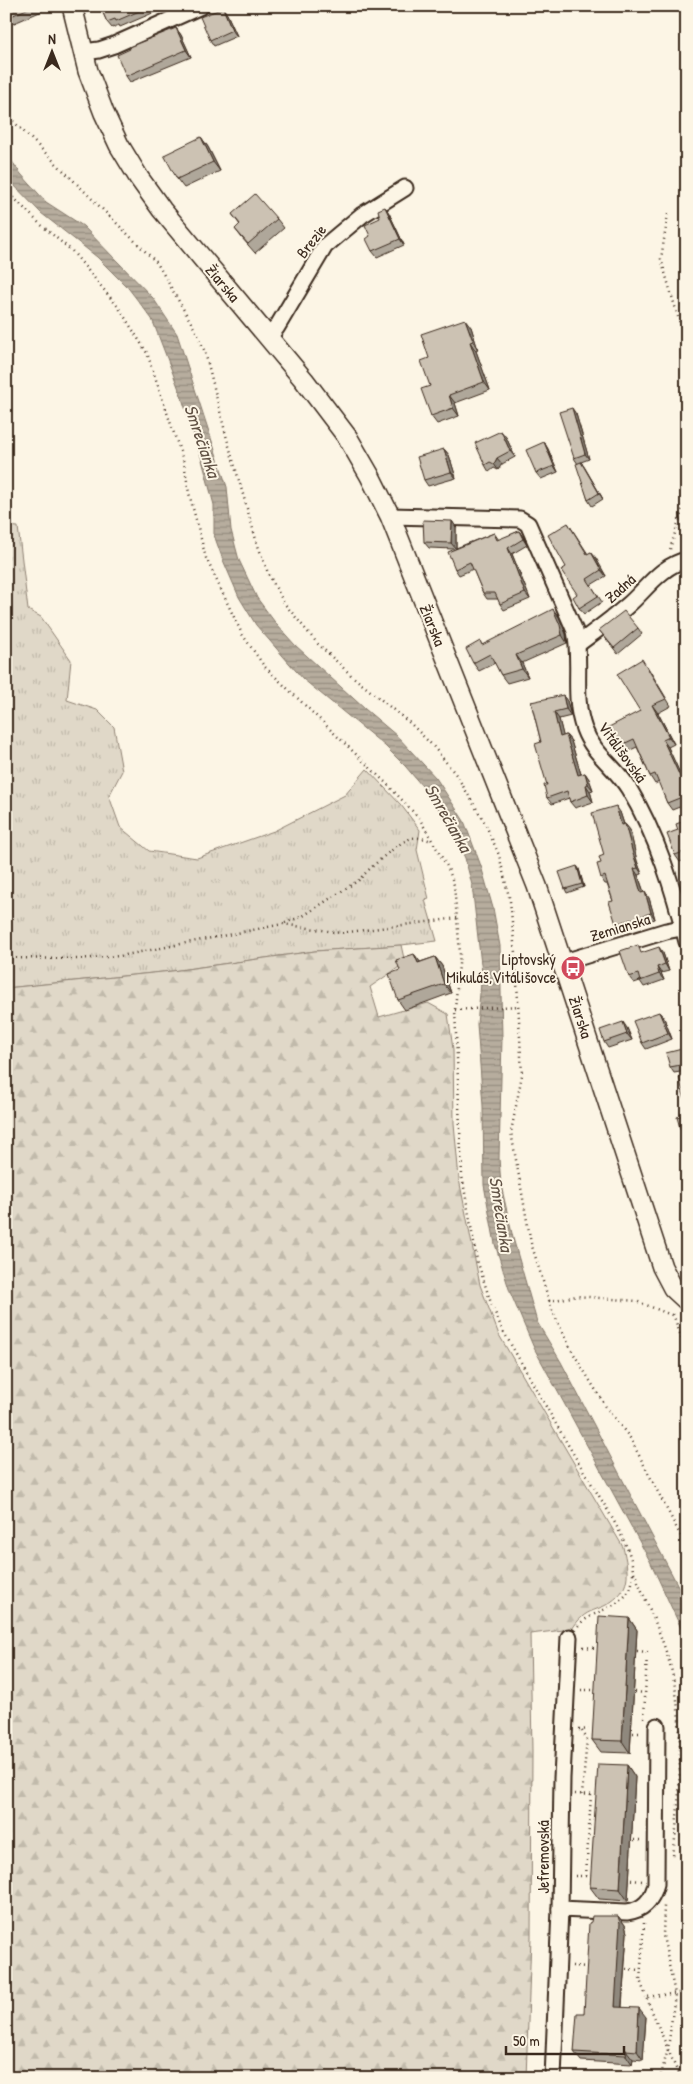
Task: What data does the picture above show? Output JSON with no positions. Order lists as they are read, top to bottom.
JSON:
{
  "streets": {
    "street": [
      "Brezie",
      "Žiarska",
      "Zadná",
      "Vitálišovská",
      "Zemianska",
      "Jefremovská"
    ]
  },
  "crossings": [
    ["Brezie", "Žiarska"],
    ["Žiarska", "Vitálišovská"],
    ["Žiarska", "Zemianska"],
    ["Zadná", "Vitálišovská"],
    ["Vitálišovská", "Zemianska"]
  ],
  "water": ["Smrečianka"],
  "places": {
    "bus stop": ["Liptovský Mikuláš,Vitálišovce"]
  },
  "scale_bar": "50 m",
  "north": "top"
}
